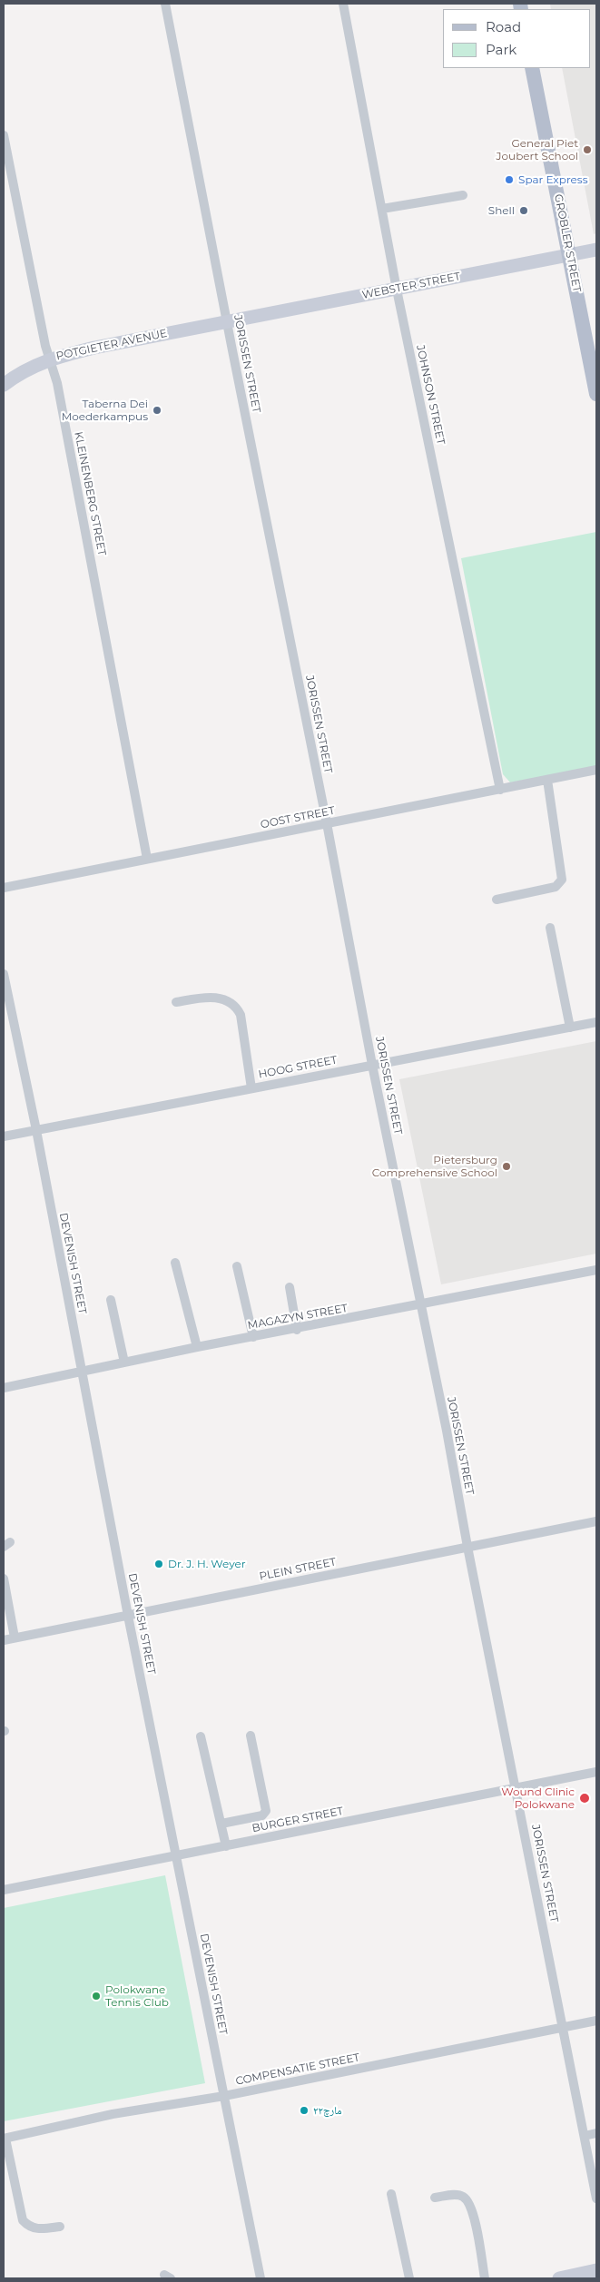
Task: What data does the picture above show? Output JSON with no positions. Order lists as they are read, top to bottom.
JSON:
{
  "streets": {
    "main road": ["GROBLER STREET"],
    "street": [
      "WEBSTER STREET",
      "POTGIETER AVENUE",
      "JORISSEN STREET",
      "JOHNSON STREET",
      "KLEINENBERG STREET",
      "OOST STREET",
      "HOOG STREET",
      "DEVENISH STREET",
      "MAGAZYN STREET",
      "PLEIN STREET",
      "BURGER STREET",
      "COMPENSATIE STREET"
    ]
  },
  "crossings": [
    ["GROBLER STREET", "WEBSTER STREET"],
    ["WEBSTER STREET", "POTGIETER AVENUE"],
    ["WEBSTER STREET", "JORISSEN STREET"],
    ["WEBSTER STREET", "JOHNSON STREET"],
    ["POTGIETER AVENUE", "JORISSEN STREET"],
    ["POTGIETER AVENUE", "KLEINENBERG STREET"],
    ["JORISSEN STREET", "OOST STREET"],
    ["JORISSEN STREET", "HOOG STREET"],
    ["JORISSEN STREET", "MAGAZYN STREET"],
    ["JORISSEN STREET", "PLEIN STREET"],
    ["JORISSEN STREET", "BURGER STREET"],
    ["JORISSEN STREET", "COMPENSATIE STREET"],
    ["JOHNSON STREET", "OOST STREET"],
    ["KLEINENBERG STREET", "OOST STREET"],
    ["HOOG STREET", "DEVENISH STREET"],
    ["DEVENISH STREET", "MAGAZYN STREET"],
    ["DEVENISH STREET", "PLEIN STREET"],
    ["DEVENISH STREET", "BURGER STREET"],
    ["DEVENISH STREET", "COMPENSATIE STREET"]
  ],
  "places": [
    "General Piet Joubert School",
    "Spar Express",
    "Shell",
    "Taberna Dei Moederkampus",
    "Pietersburg Comprehensive School",
    "Dr. J. H. Weyer",
    "Wound Clinic Polokwane",
    "Polokwane Tennis Club",
    "۲۲مارچ"
  ],
  "legend": ["Road", "Park"]
}
